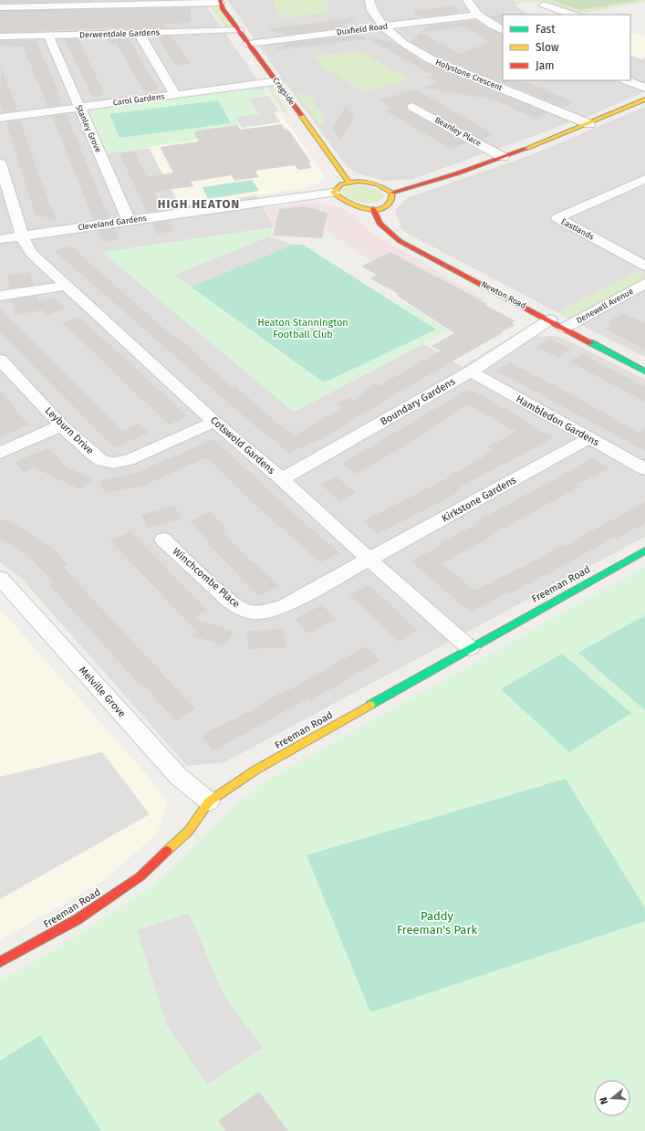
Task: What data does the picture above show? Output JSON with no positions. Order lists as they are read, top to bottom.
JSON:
{
  "streets": {
    "street": [
      "Duxfield Road",
      "Derwentdale Gardens",
      "Holystone Crescent",
      "Cragside",
      "Carol Gardens",
      "Stanley Grove",
      "Beanley Place",
      "Cleveland Gardens",
      "Eastlands",
      "Newton Road",
      "Denewell Avenue",
      "Boundary Gardens",
      "Hambledon Gardens",
      "Leyburn Drive",
      "Cotswold Gardens",
      "Kirkstone Gardens",
      "Winchcombe Place",
      "Freeman Road",
      "Melville Grove"
    ]
  },
  "crossings": [
    ["Duxfield Road", "Holystone Crescent"],
    ["Duxfield Road", "Cragside"],
    ["Derwentdale Gardens", "Cragside"],
    ["Derwentdale Gardens", "Stanley Grove"],
    ["Cragside", "Carol Gardens"],
    ["Carol Gardens", "Stanley Grove"],
    ["Stanley Grove", "Cleveland Gardens"],
    ["Cleveland Gardens", "Cotswold Gardens"],
    ["Newton Road", "Denewell Avenue"],
    ["Newton Road", "Boundary Gardens"],
    ["Boundary Gardens", "Hambledon Gardens"],
    ["Boundary Gardens", "Cotswold Gardens"],
    ["Hambledon Gardens", "Kirkstone Gardens"],
    ["Leyburn Drive", "Cotswold Gardens"],
    ["Cotswold Gardens", "Kirkstone Gardens"],
    ["Cotswold Gardens", "Winchcombe Place"],
    ["Cotswold Gardens", "Freeman Road"],
    ["Kirkstone Gardens", "Winchcombe Place"],
    ["Freeman Road", "Melville Grove"]
  ],
  "districts": ["HIGH HEATON"],
  "parks": ["Heaton Stannington Football Club", "Paddy Freeman's Park"],
  "legend": ["Fast", "Slow", "Jam"],
  "north": "left"
}
